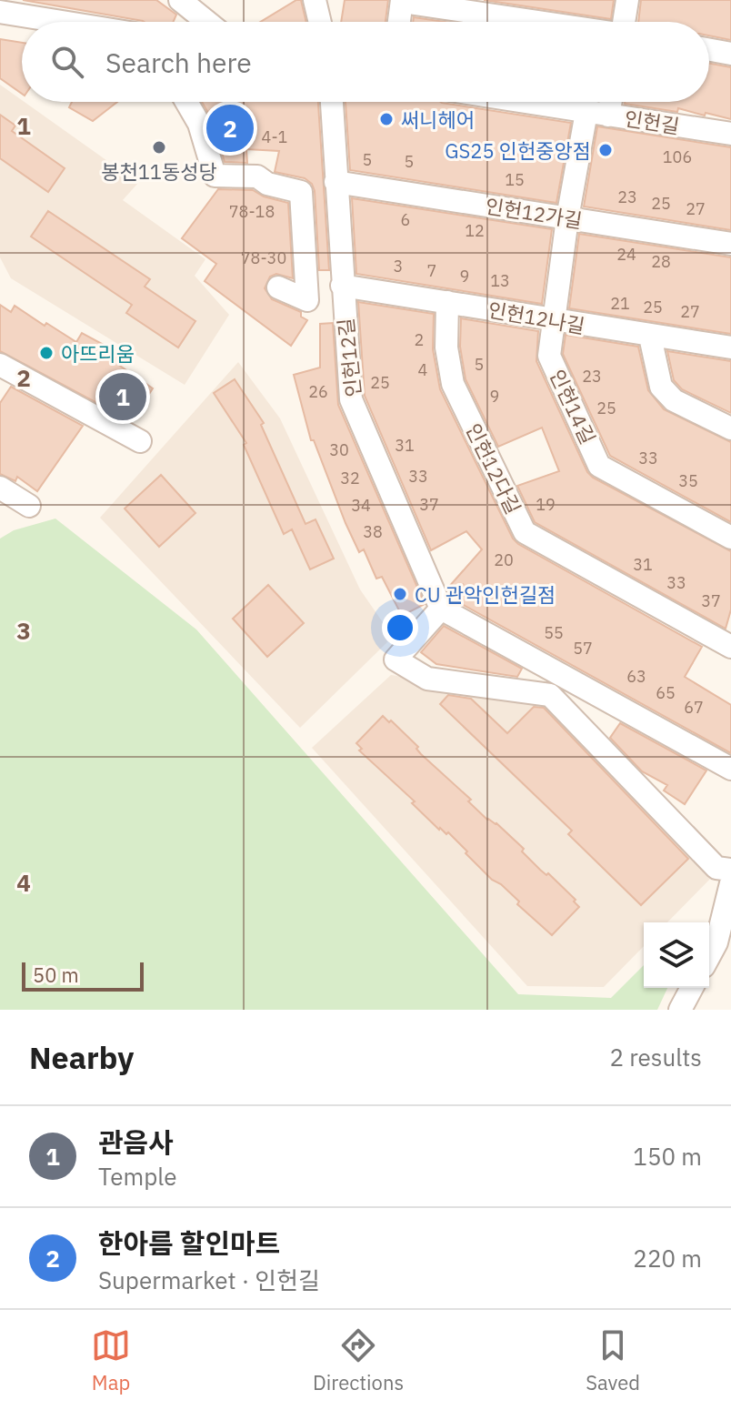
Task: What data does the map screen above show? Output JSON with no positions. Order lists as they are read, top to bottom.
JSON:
{
  "streets": {
    "street": [
      "인헌길",
      "인헌12가길",
      "인헌12나길",
      "인헌12길",
      "인헌14길",
      "인헌12다길"
    ]
  },
  "crossings": [
    ["인헌길", "인헌14길"],
    ["인헌12가길", "인헌12길"],
    ["인헌12가길", "인헌14길"],
    ["인헌12나길", "인헌12길"],
    ["인헌12나길", "인헌14길"],
    ["인헌12나길", "인헌12다길"]
  ],
  "places": [
    "써니헤어",
    "봉천11동성당",
    "GS25 인헌중앙점",
    "아뜨리움",
    "CU 관악인헌길점"
  ],
  "house_numbers": [
    "4-1",
    "106",
    "5",
    "5",
    "15",
    "23",
    "25",
    "27",
    "78-18",
    "6",
    "12",
    "24",
    "78-30",
    "28",
    "3",
    "7",
    "9",
    "13",
    "21",
    "25",
    "27",
    "2",
    "5",
    "4",
    "23",
    "25",
    "26",
    "9",
    "25",
    "31",
    "30",
    "33",
    "33",
    "32",
    "35",
    "37",
    "19",
    "34",
    "38",
    "20",
    "31",
    "33",
    "37",
    "55",
    "57",
    "63",
    "65",
    "67"
  ],
  "scale_bar": "50 m",
  "page": {
    "search": "Search here",
    "pins": ["2", "1"],
    "scale": "50 m",
    "heading": ["Nearby", "2 results"],
    "list": [
      {
        "mark": "1",
        "name": "관음사",
        "note": "Temple",
        "value": "150 m"
      },
      {
        "mark": "2",
        "name": "한아름 할인마트",
        "note": "Supermarket · 인헌길",
        "value": "220 m"
      }
    ],
    "nav": ["Map", "Directions", "Saved"]
  },
  "grid": {
    "rows": [
      "1",
      "2",
      "3",
      "4"
    ]
  }
}
